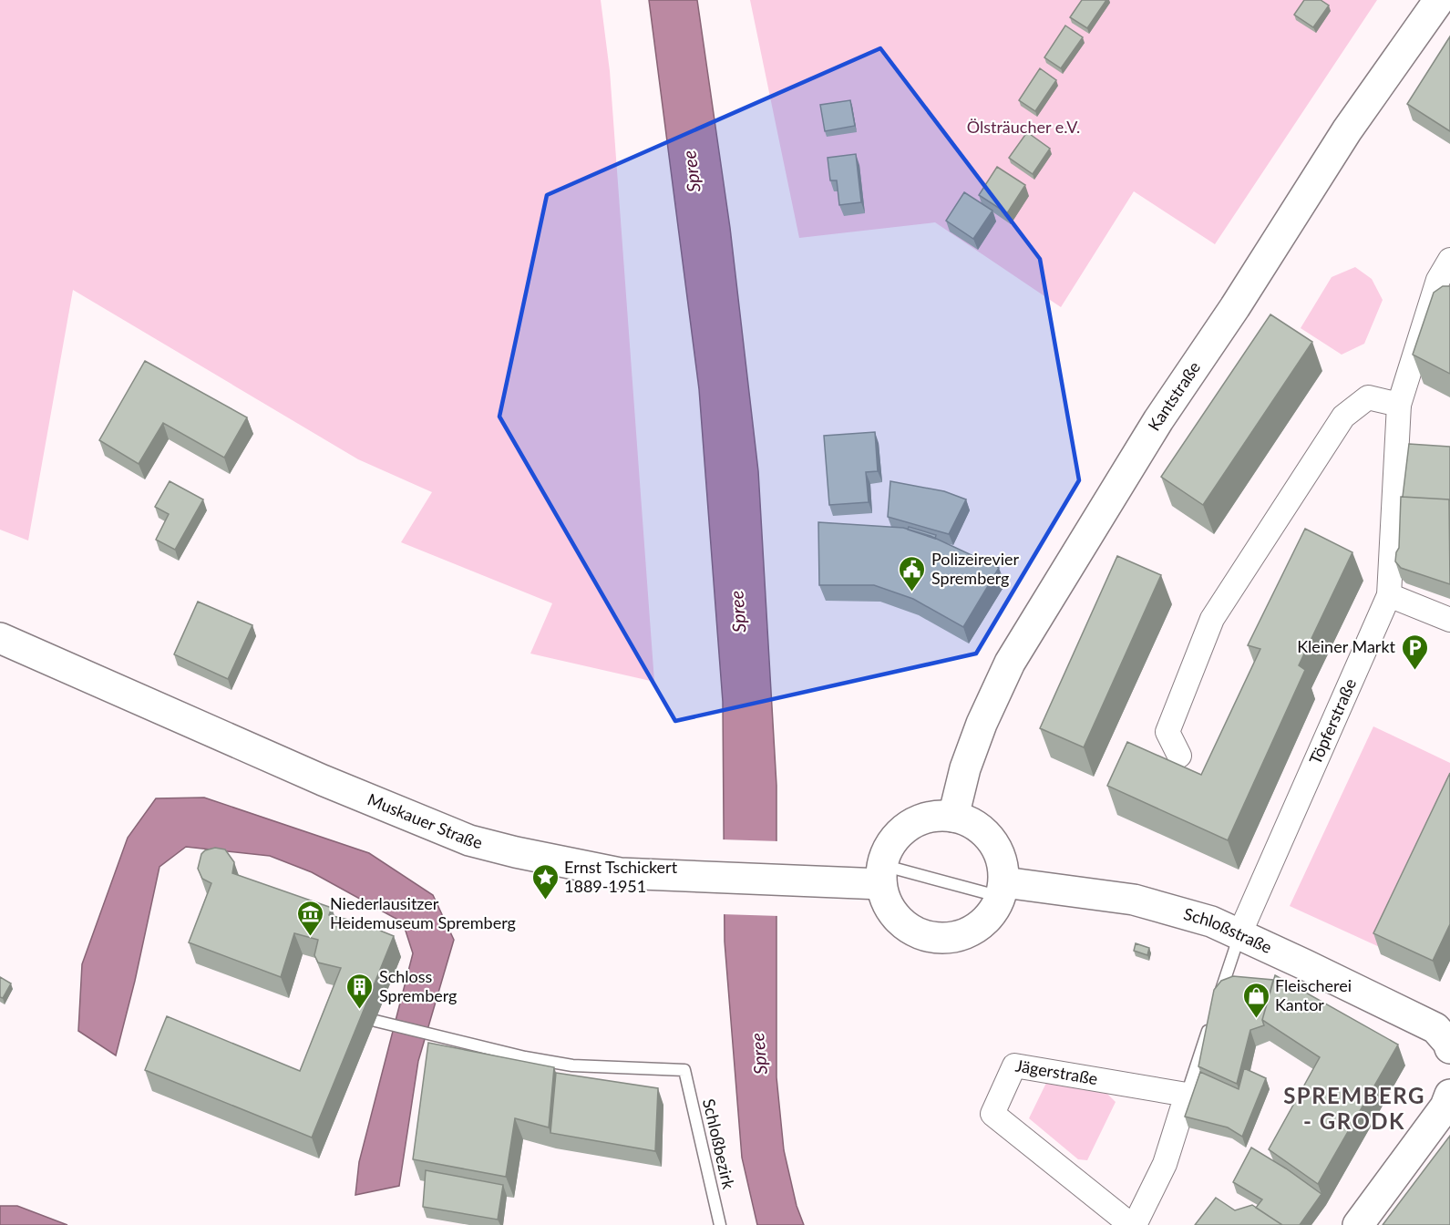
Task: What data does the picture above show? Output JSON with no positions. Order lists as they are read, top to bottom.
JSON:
{
  "streets": {
    "main road": ["Kantstraße", "Muskauer Straße", "Schloßstraße"],
    "street": ["Töpferstraße", "Jägerstraße"],
    "lane": ["Schloßbezirk"]
  },
  "crossings": [
    ["Töpferstraße", "Schloßstraße"]
  ],
  "districts": ["SPREMBERG - GRODK"],
  "water": ["Spree"],
  "parks": ["Ölsträucher e.V."],
  "places": {
    "public building": ["Polizeirevier Spremberg"],
    "parking": ["Kleiner Markt"],
    "place": ["Ernst Tschickert 1889-1951"],
    "museum": ["Niederlausitzer Heidemuseum Spremberg"],
    "building": ["Schloss Spremberg"],
    "shop": ["Fleischerei Kantor"]
  }
}
